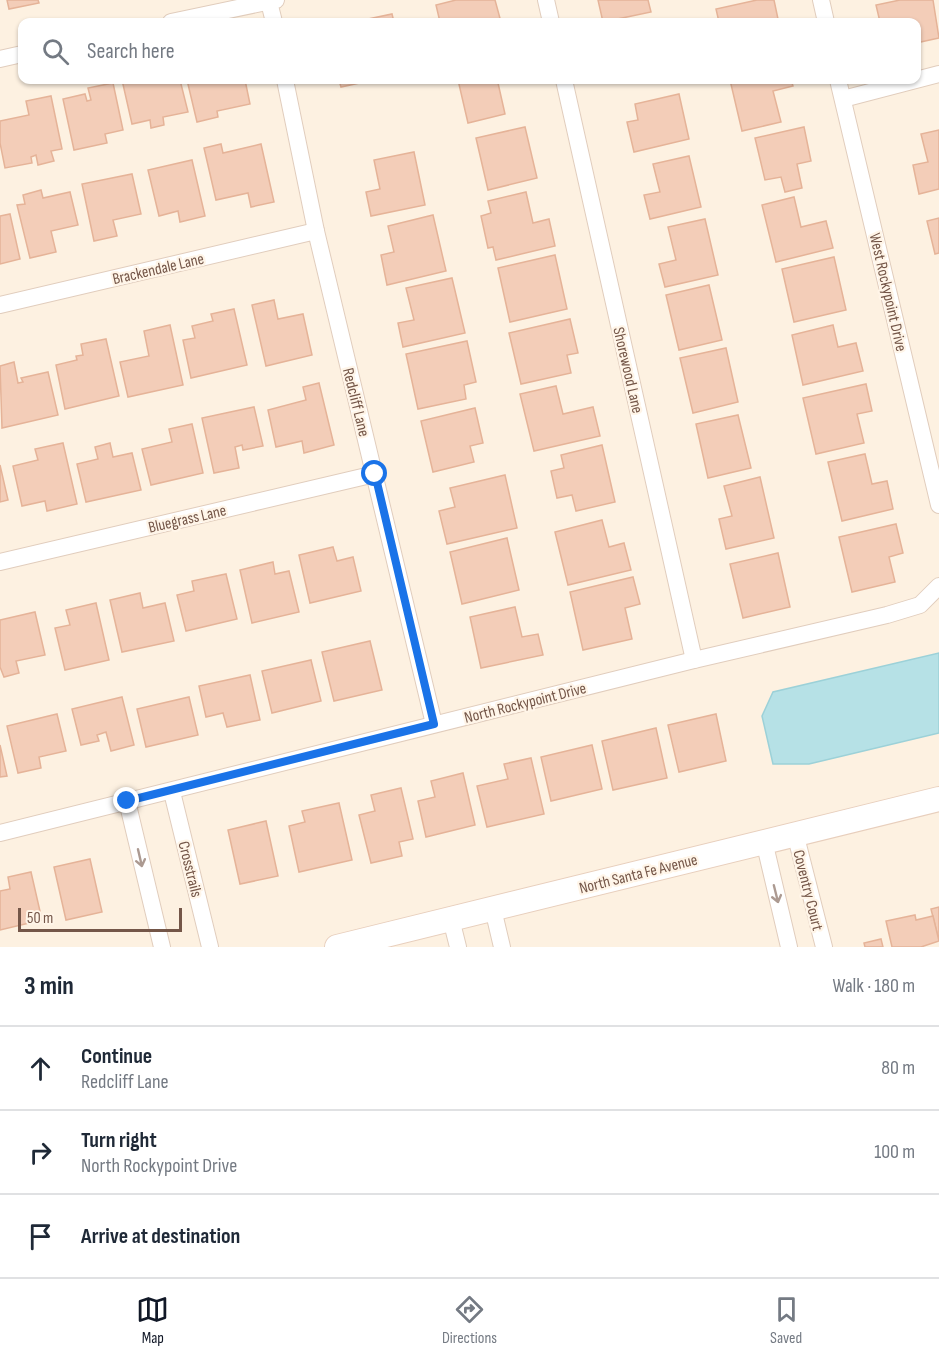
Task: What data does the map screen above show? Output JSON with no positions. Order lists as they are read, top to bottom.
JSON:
{
  "streets": {
    "main road": ["North Santa Fe Avenue"],
    "street": [
      "Brackendale Lane",
      "West Rockypoint Drive",
      "Shorewood Lane",
      "Redcliff Lane",
      "Bluegrass Lane",
      "North Rockypoint Drive",
      "Crosstrails",
      "Coventry Court"
    ]
  },
  "crossings": [
    ["Brackendale Lane", "Redcliff Lane"],
    ["Shorewood Lane", "North Rockypoint Drive"],
    ["Redcliff Lane", "Bluegrass Lane"],
    ["Redcliff Lane", "North Rockypoint Drive"],
    ["North Rockypoint Drive", "Crosstrails"],
    ["North Santa Fe Avenue", "Coventry Court"]
  ],
  "scale_bar": "50 m",
  "page": {
    "search": "Search here",
    "scale": "50 m",
    "heading": ["3 min", "Walk · 180 m"],
    "list": [
      ["Continue", "Redcliff Lane", "80 m"],
      ["Turn right", "North Rockypoint Drive", "100 m"],
      "Arrive at destination"
    ],
    "nav": ["Map", "Directions", "Saved"]
  }
}
